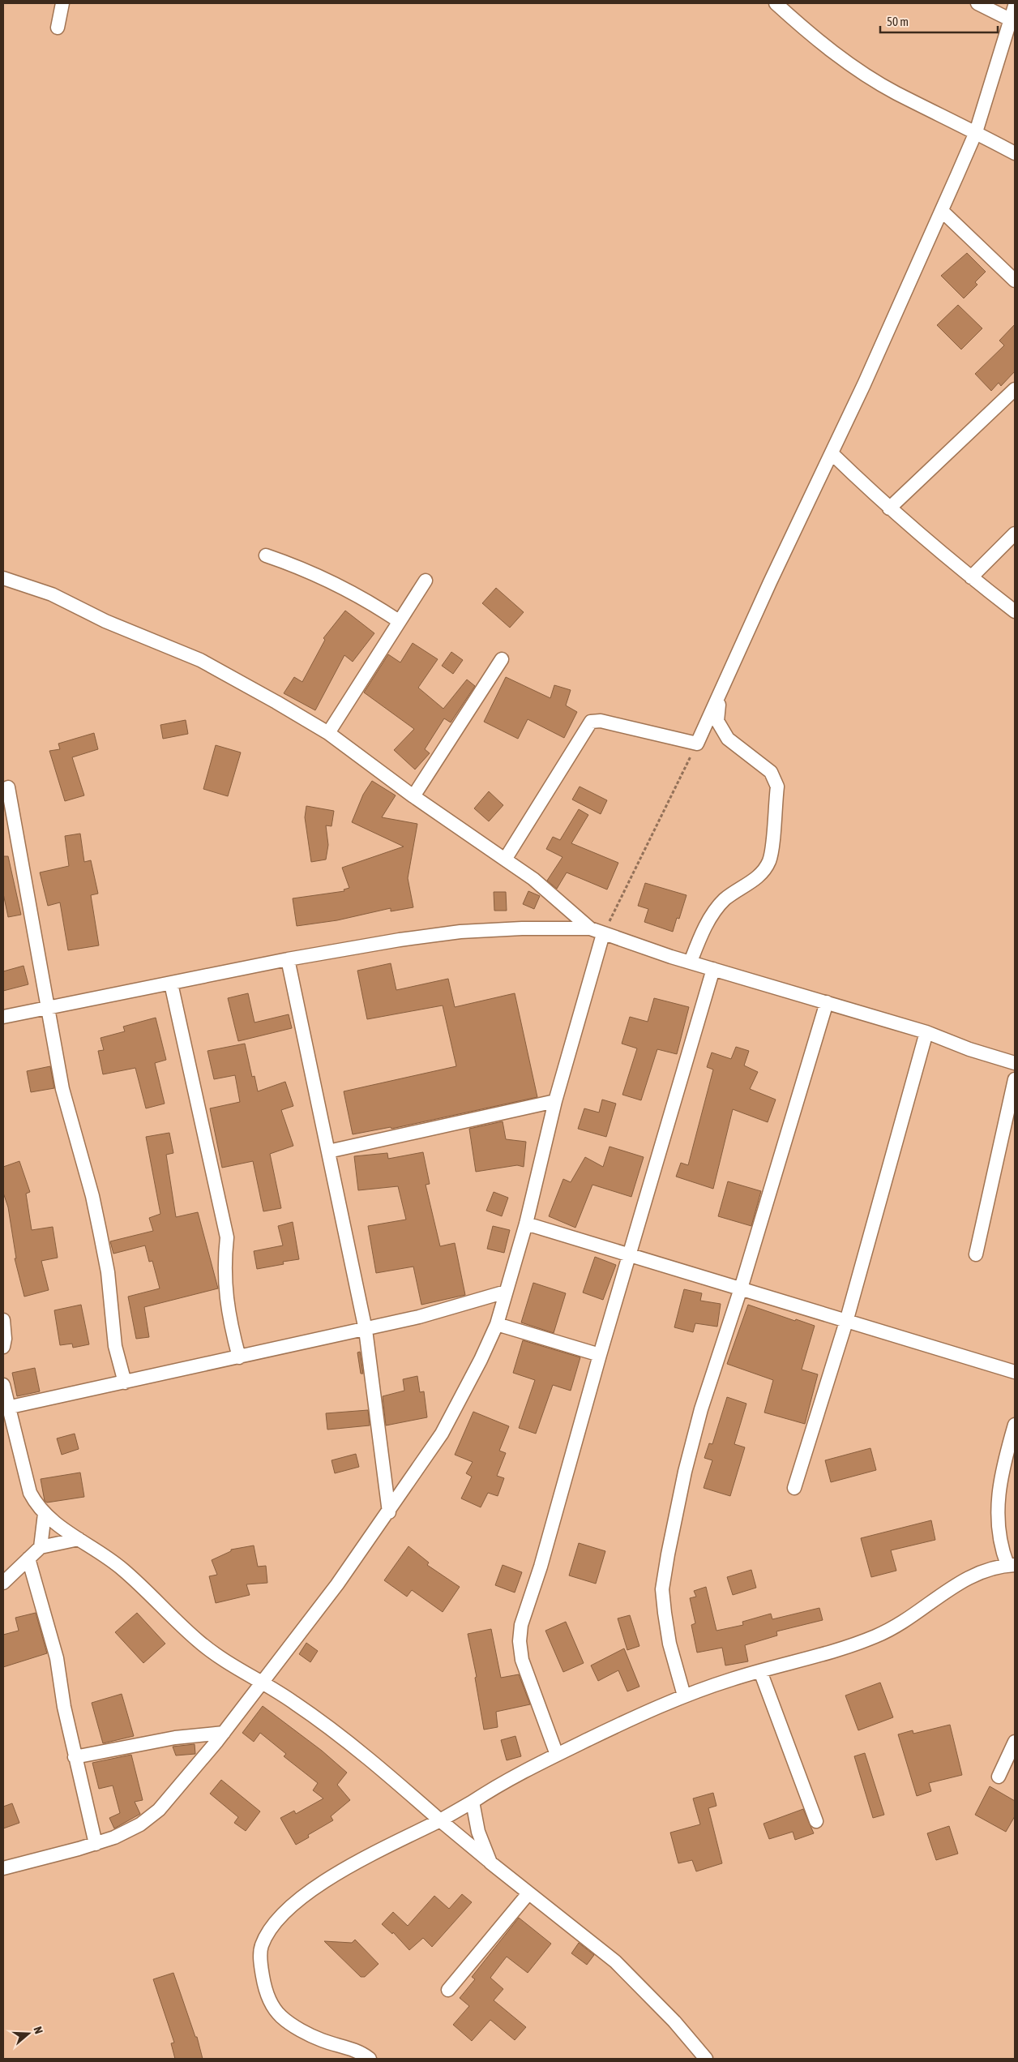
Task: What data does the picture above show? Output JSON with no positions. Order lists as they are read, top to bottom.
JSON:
{
  "scale_bar": "50 m",
  "north": "right"
}
